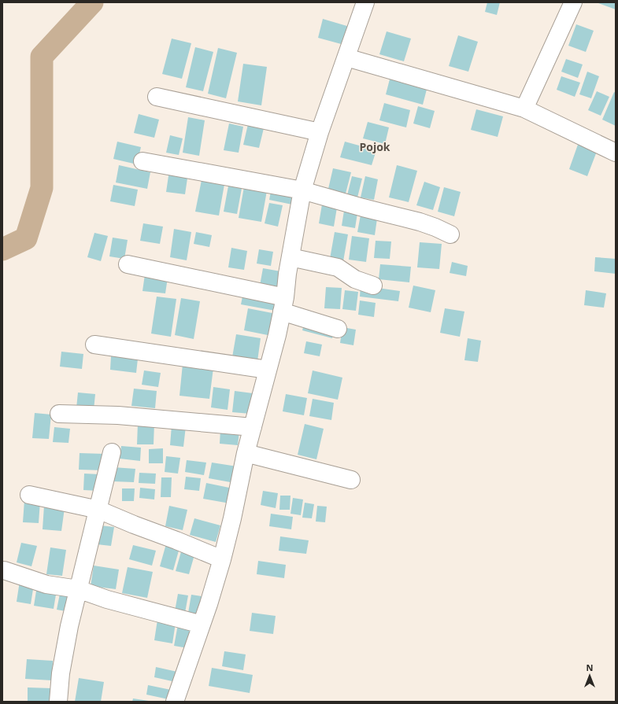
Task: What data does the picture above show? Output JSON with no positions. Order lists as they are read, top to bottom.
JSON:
{
  "districts": ["Pojok"],
  "north": "top"
}
